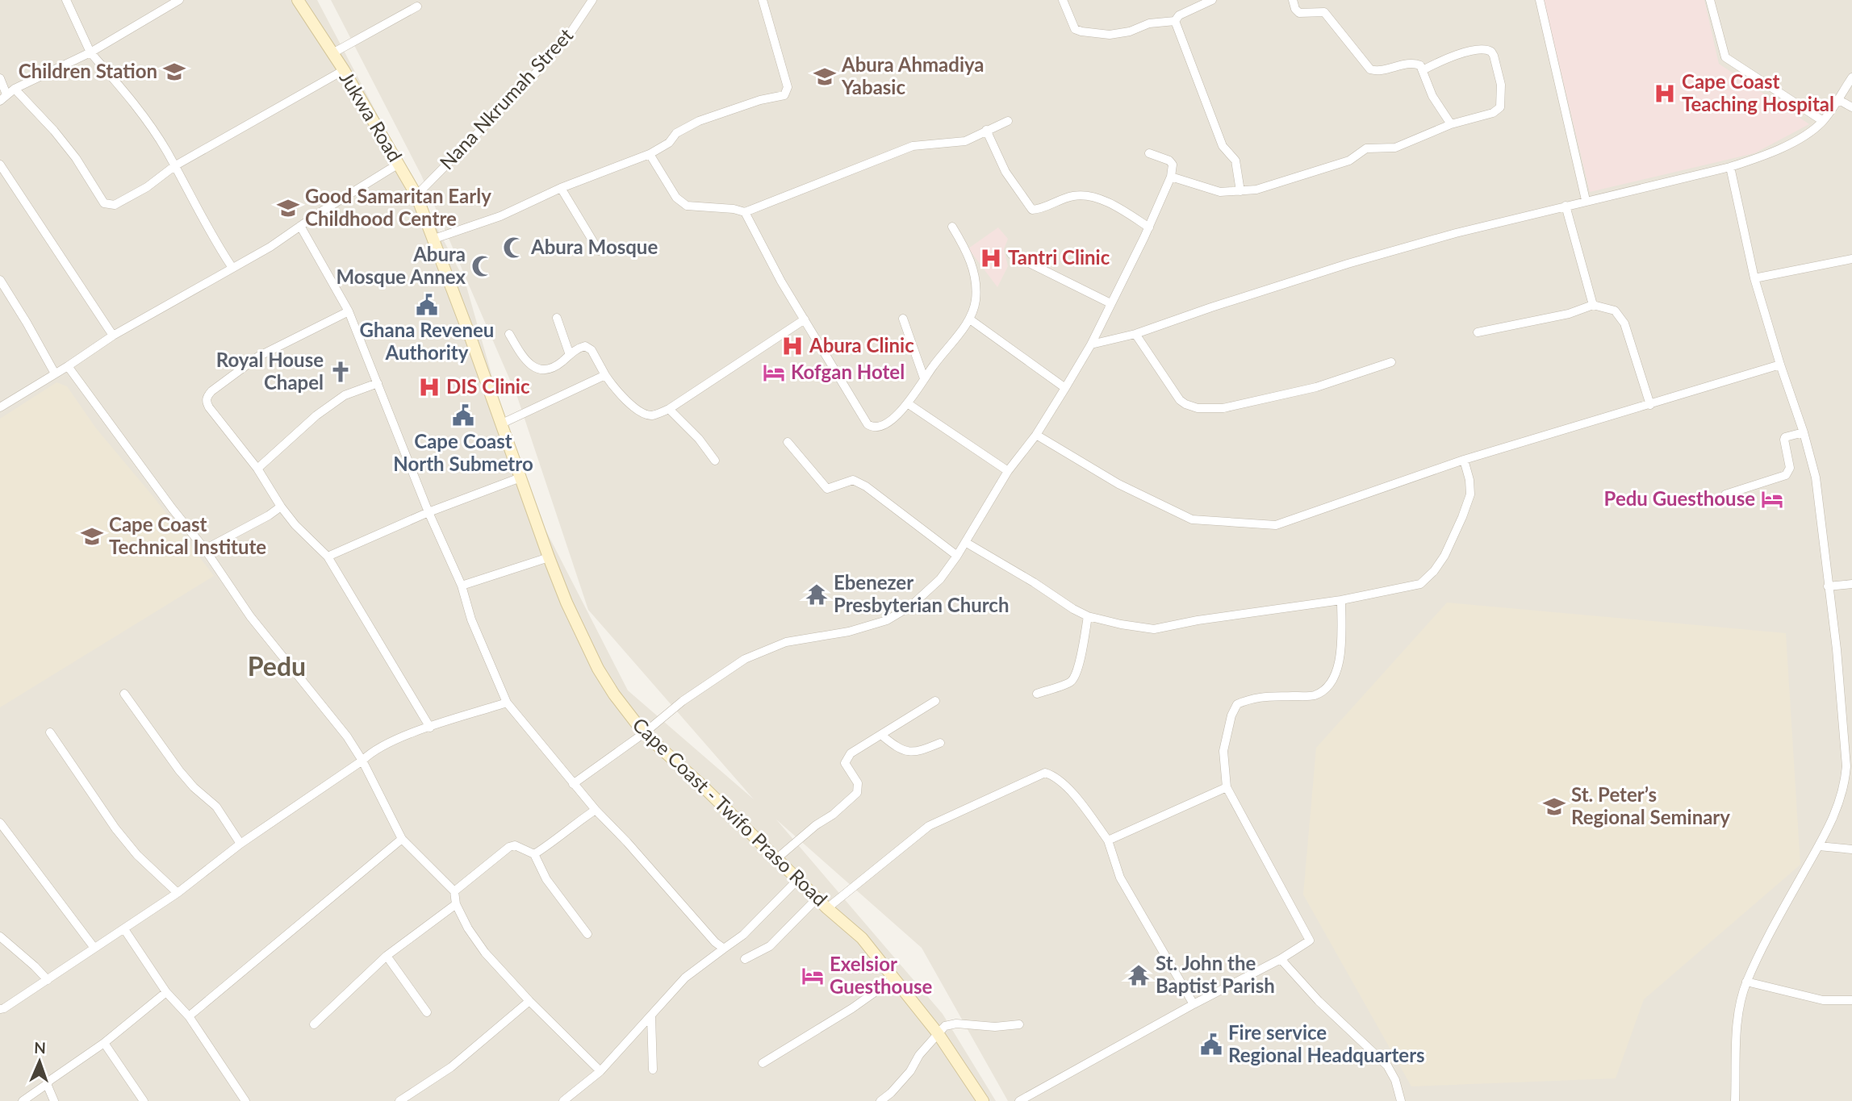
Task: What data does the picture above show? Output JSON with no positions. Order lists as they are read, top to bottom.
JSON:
{
  "streets": {
    "main road": ["Jukwa Road", "Cape Coast - Twifo Praso Road"],
    "street": ["Nana Nkrumah Street"]
  },
  "crossings": [
    ["Nana Nkrumah Street", "Jukwa Road"],
    ["Jukwa Road", "Cape Coast - Twifo Praso Road"]
  ],
  "districts": ["Pedu"],
  "places": {
    "school or university": [
      "Children Station",
      "Abura Ahmadiya Yabasic",
      "Good Samaritan Early Childhood Centre",
      "Cape Coast Technical Institute",
      "St. Peter’s Regional Seminary"
    ],
    "hospital": [
      "Cape Coast Teaching Hospital",
      "Tantri Clinic",
      "Abura Clinic",
      "DIS Clinic"
    ],
    "mosque": ["Abura Mosque", "Abura Mosque Annex"],
    "public building": ["Ghana Reveneu Authority", "Cape Coast North Submetro", "Fire service Regional Headquarters"],
    "church": ["Royal House Chapel"],
    "hotel": ["Kofgan Hotel", "Pedu Guesthouse", "Exelsior Guesthouse"],
    "temple": ["Ebenezer Presbyterian Church", "St. John the Baptist Parish"]
  },
  "north": "top"
}
